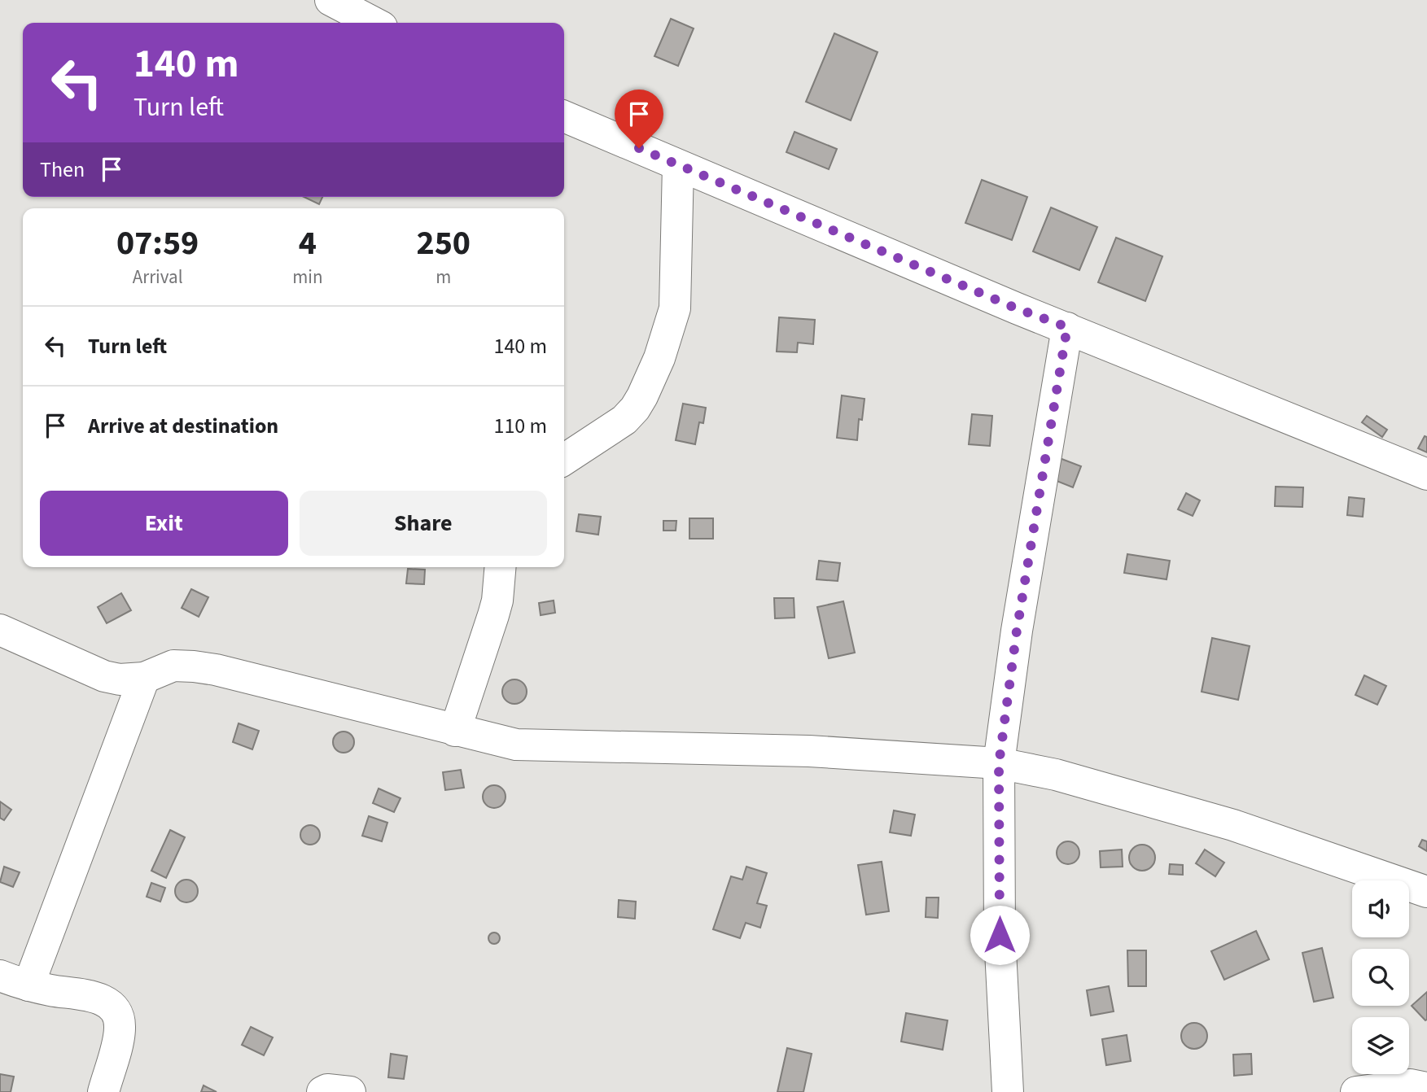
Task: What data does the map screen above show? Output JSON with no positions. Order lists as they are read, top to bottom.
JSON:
{
  "page": {
    "turn": ["140 m", "Turn left"],
    "then": "Then",
    "eta": [
      "07:59",
      "Arrival",
      "4",
      "min",
      "250",
      "m"
    ],
    "list": [
      {
        "name": "Turn left",
        "value": "140 m"
      },
      {
        "name": "Arrive at destination",
        "value": "110 m"
      }
    ],
    "buttons": ["Exit", "Share"]
  }
}
